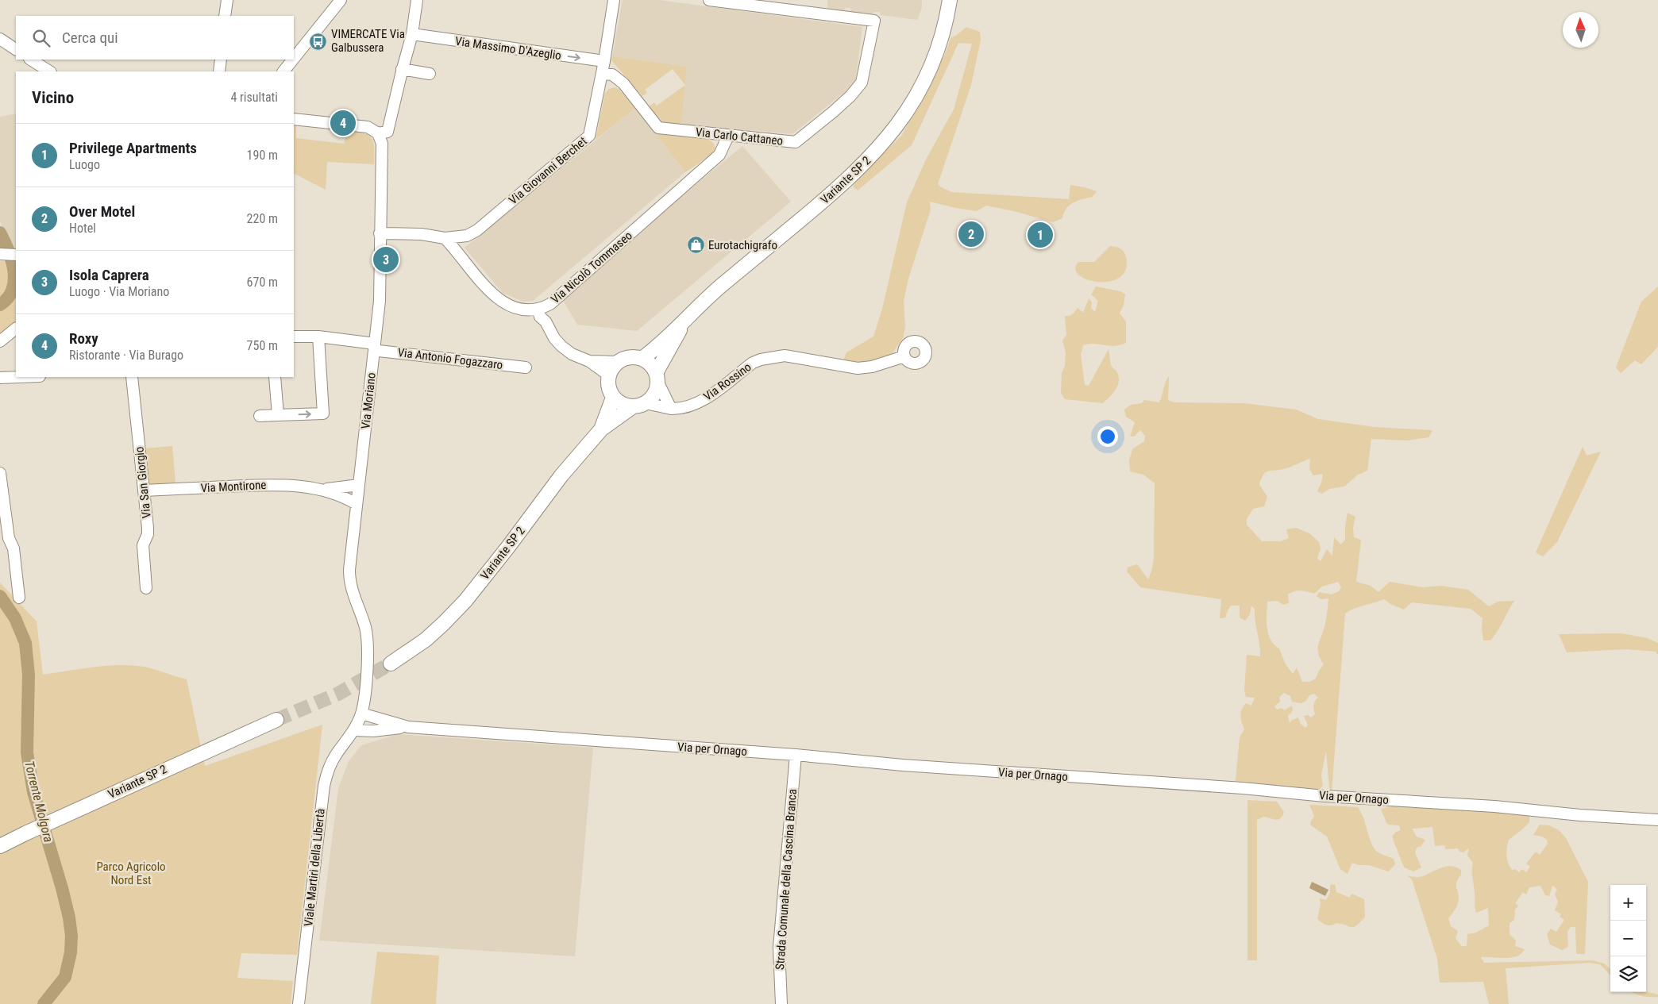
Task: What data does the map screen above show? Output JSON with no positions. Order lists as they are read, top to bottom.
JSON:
{
  "streets": {
    "main road": ["Variante SP 2"],
    "street": [
      "Via Massimo D'Azeglio",
      "Via Carlo Cattaneo",
      "Via Giovanni Berchet",
      "Via Nicolò Tommaseo",
      "Via Antonio Fogazzaro",
      "Via Rossino",
      "Via Moriano",
      "Via San Giorgio",
      "Via Montirone",
      "Via per Ornago",
      "Viale Martiri della Libertà",
      "Strada Comunale della Cascina Branca"
    ]
  },
  "crossings": [
    ["Via Massimo D'Azeglio", "Via Giovanni Berchet"],
    ["Via Carlo Cattaneo", "Via Giovanni Berchet"],
    ["Via Carlo Cattaneo", "Via Nicolò Tommaseo"],
    ["Via Giovanni Berchet", "Via Nicolò Tommaseo"],
    ["Via Giovanni Berchet", "Via Moriano"],
    ["Variante SP 2", "Via Rossino"],
    ["Via Antonio Fogazzaro", "Via Moriano"],
    ["Via Moriano", "Via per Ornago"],
    ["Via Moriano", "Viale Martiri della Libertà"],
    ["Via San Giorgio", "Via Montirone"],
    ["Via per Ornago", "Viale Martiri della Libertà"],
    ["Via per Ornago", "Strada Comunale della Cascina Branca"]
  ],
  "one_way": ["Via Massimo D'Azeglio"],
  "water": ["Torrente Molgora"],
  "parks": ["Parco Agricolo Nord Est"],
  "places": {
    "bus stop": ["VIMERCATE Via Galbussera"],
    "shop": ["Eurotachigrafo"]
  },
  "north": "top",
  "page": {
    "search": "Cerca qui",
    "heading": ["Vicino", "4 risultati"],
    "pins": [
      "4",
      "2",
      "1",
      "3"
    ],
    "list": [
      {
        "mark": "1",
        "name": "Privilege Apartments",
        "note": "Luogo",
        "value": "190 m"
      },
      {
        "mark": "2",
        "name": "Over Motel",
        "note": "Hotel",
        "value": "220 m"
      },
      {
        "mark": "3",
        "name": "Isola Caprera",
        "note": "Luogo · Via Moriano",
        "value": "670 m"
      },
      {
        "mark": "4",
        "name": "Roxy",
        "note": "Ristorante · Via Burago",
        "value": "750 m"
      }
    ],
    "map_buttons": ["+", "−"]
  }
}
